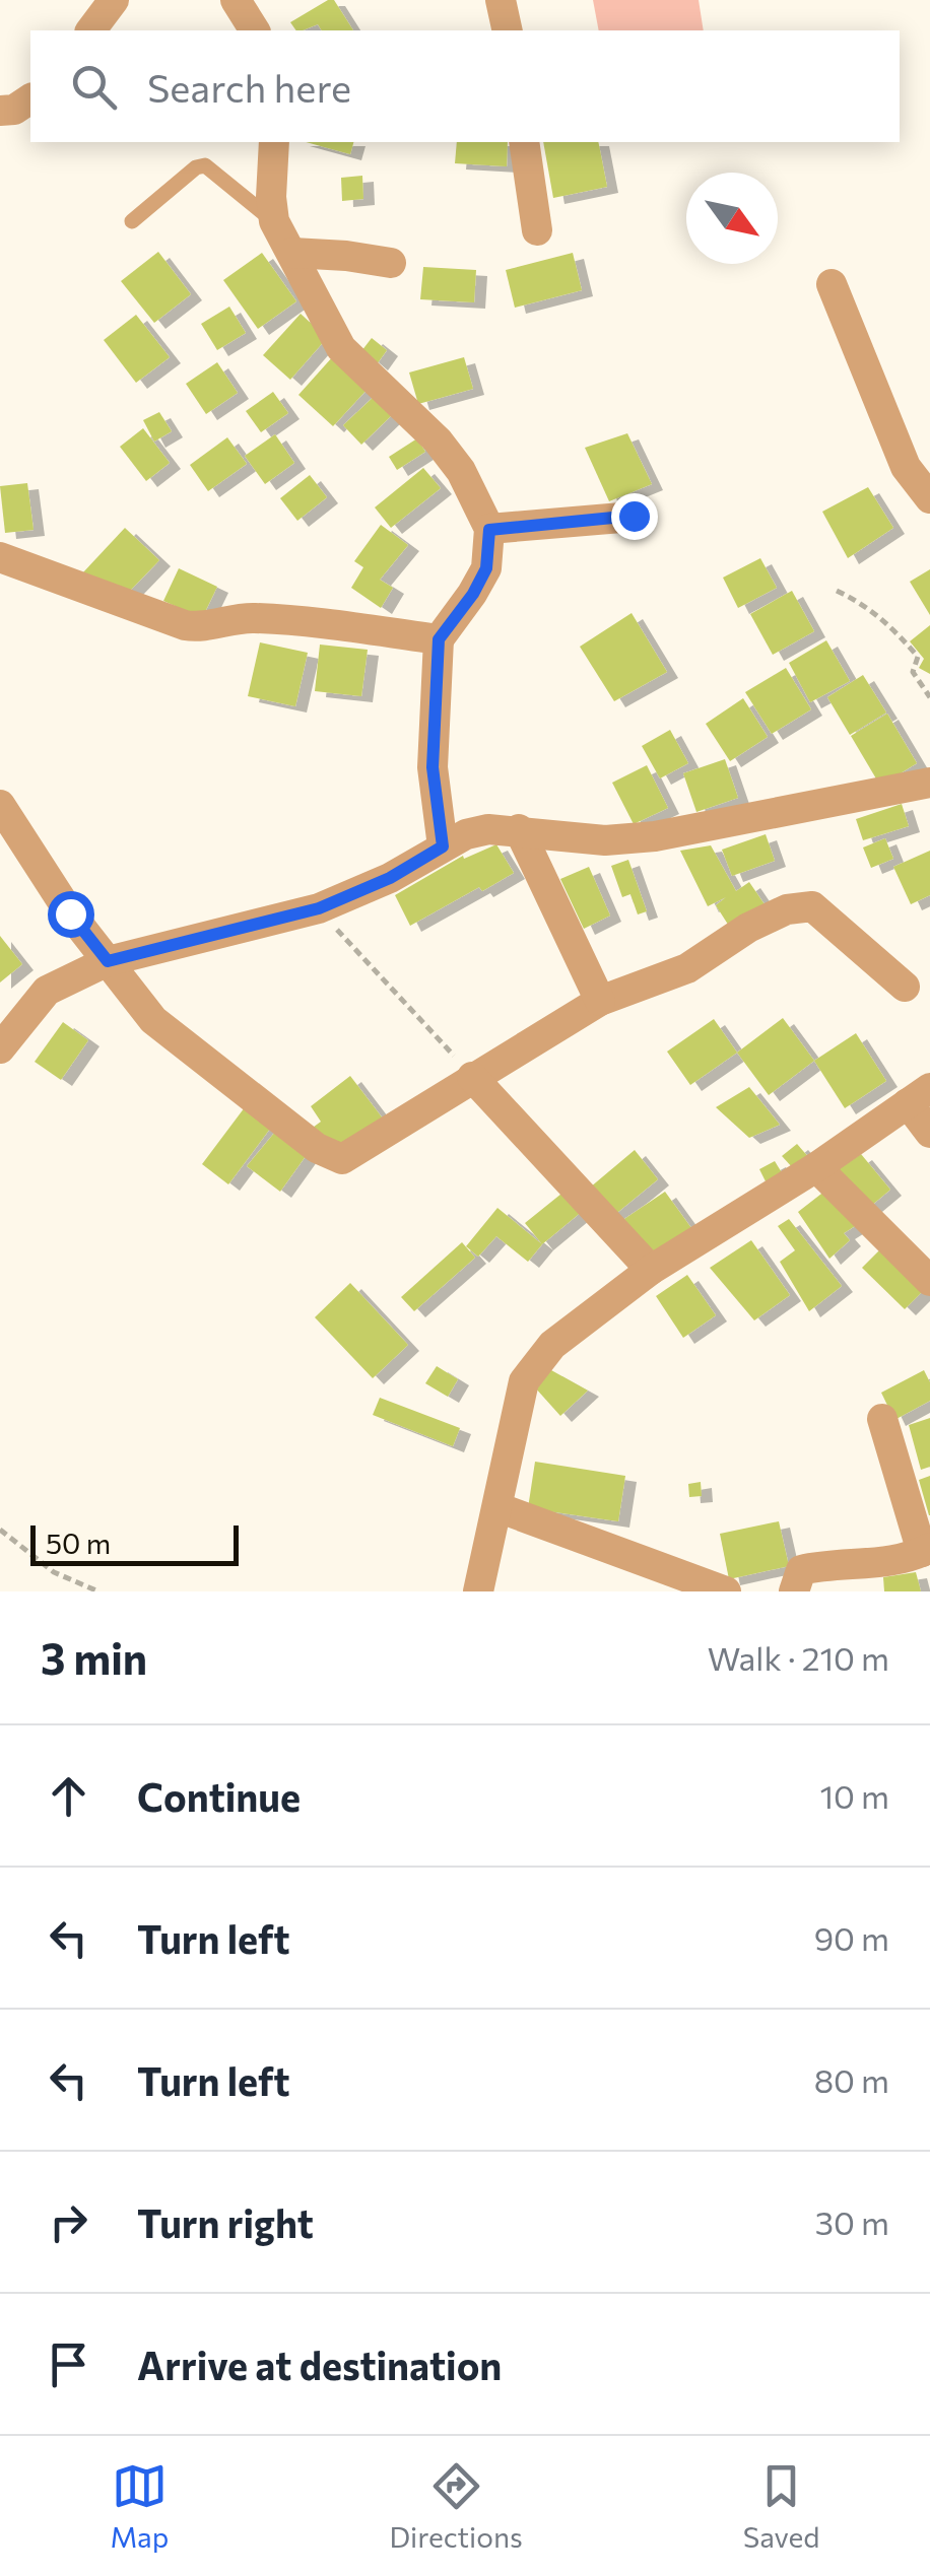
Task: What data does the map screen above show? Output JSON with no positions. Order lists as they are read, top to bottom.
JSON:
{
  "scale_bar": "50 m",
  "north": "bottom right",
  "page": {
    "search": "Search here",
    "scale": "50 m",
    "heading": ["3 min", "Walk · 210 m"],
    "list": [
      ["Continue", "10 m"],
      ["Turn left", "90 m"],
      ["Turn left", "80 m"],
      ["Turn right", "30 m"],
      "Arrive at destination"
    ],
    "nav": ["Map", "Directions", "Saved"]
  }
}
